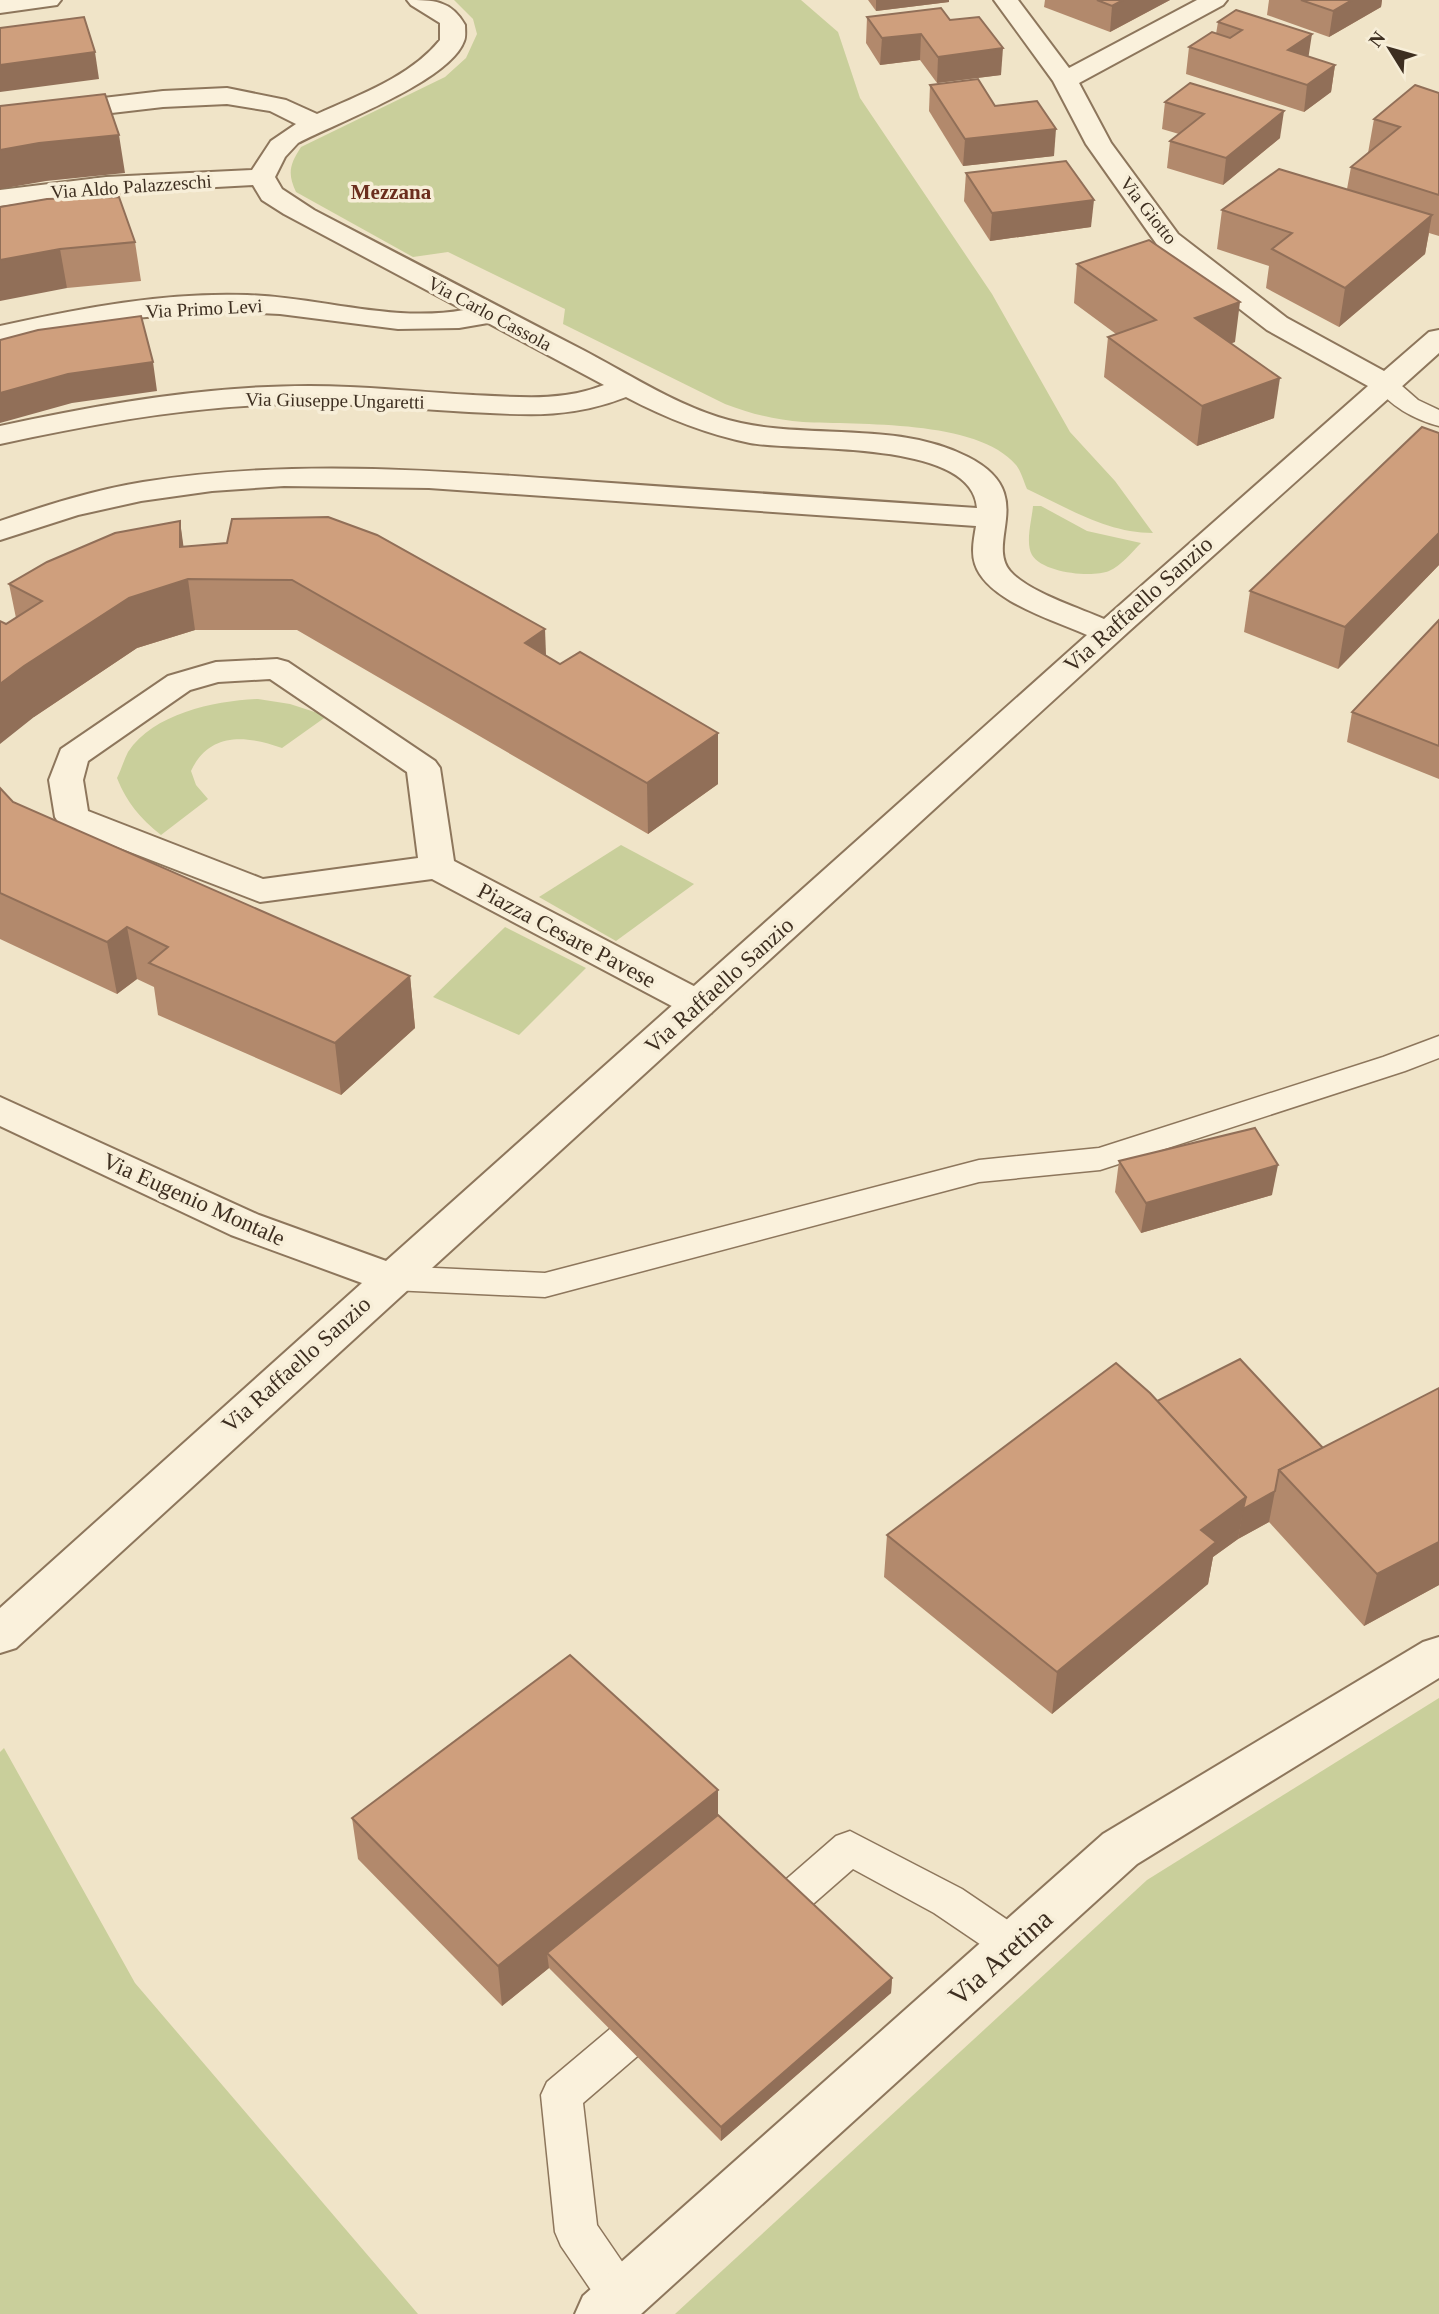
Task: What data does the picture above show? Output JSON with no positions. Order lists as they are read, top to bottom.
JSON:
{
  "streets": {
    "street": [
      "Via Aldo Palazzeschi",
      "Via Giotto",
      "Via Primo Levi",
      "Via Carlo Cassola",
      "Via Giuseppe Ungaretti",
      "Via Raffaello Sanzio",
      "Piazza Cesare Pavese",
      "Via Eugenio Montale",
      "Via Aretina"
    ]
  },
  "crossings": [
    ["Via Aldo Palazzeschi", "Via Carlo Cassola"],
    ["Via Giotto", "Via Raffaello Sanzio"],
    ["Via Primo Levi", "Via Carlo Cassola"],
    ["Via Carlo Cassola", "Via Giuseppe Ungaretti"],
    ["Via Carlo Cassola", "Via Raffaello Sanzio"],
    ["Via Raffaello Sanzio", "Piazza Cesare Pavese"],
    ["Via Raffaello Sanzio", "Via Eugenio Montale"]
  ],
  "districts": ["Mezzana"],
  "north": "top left"
}
